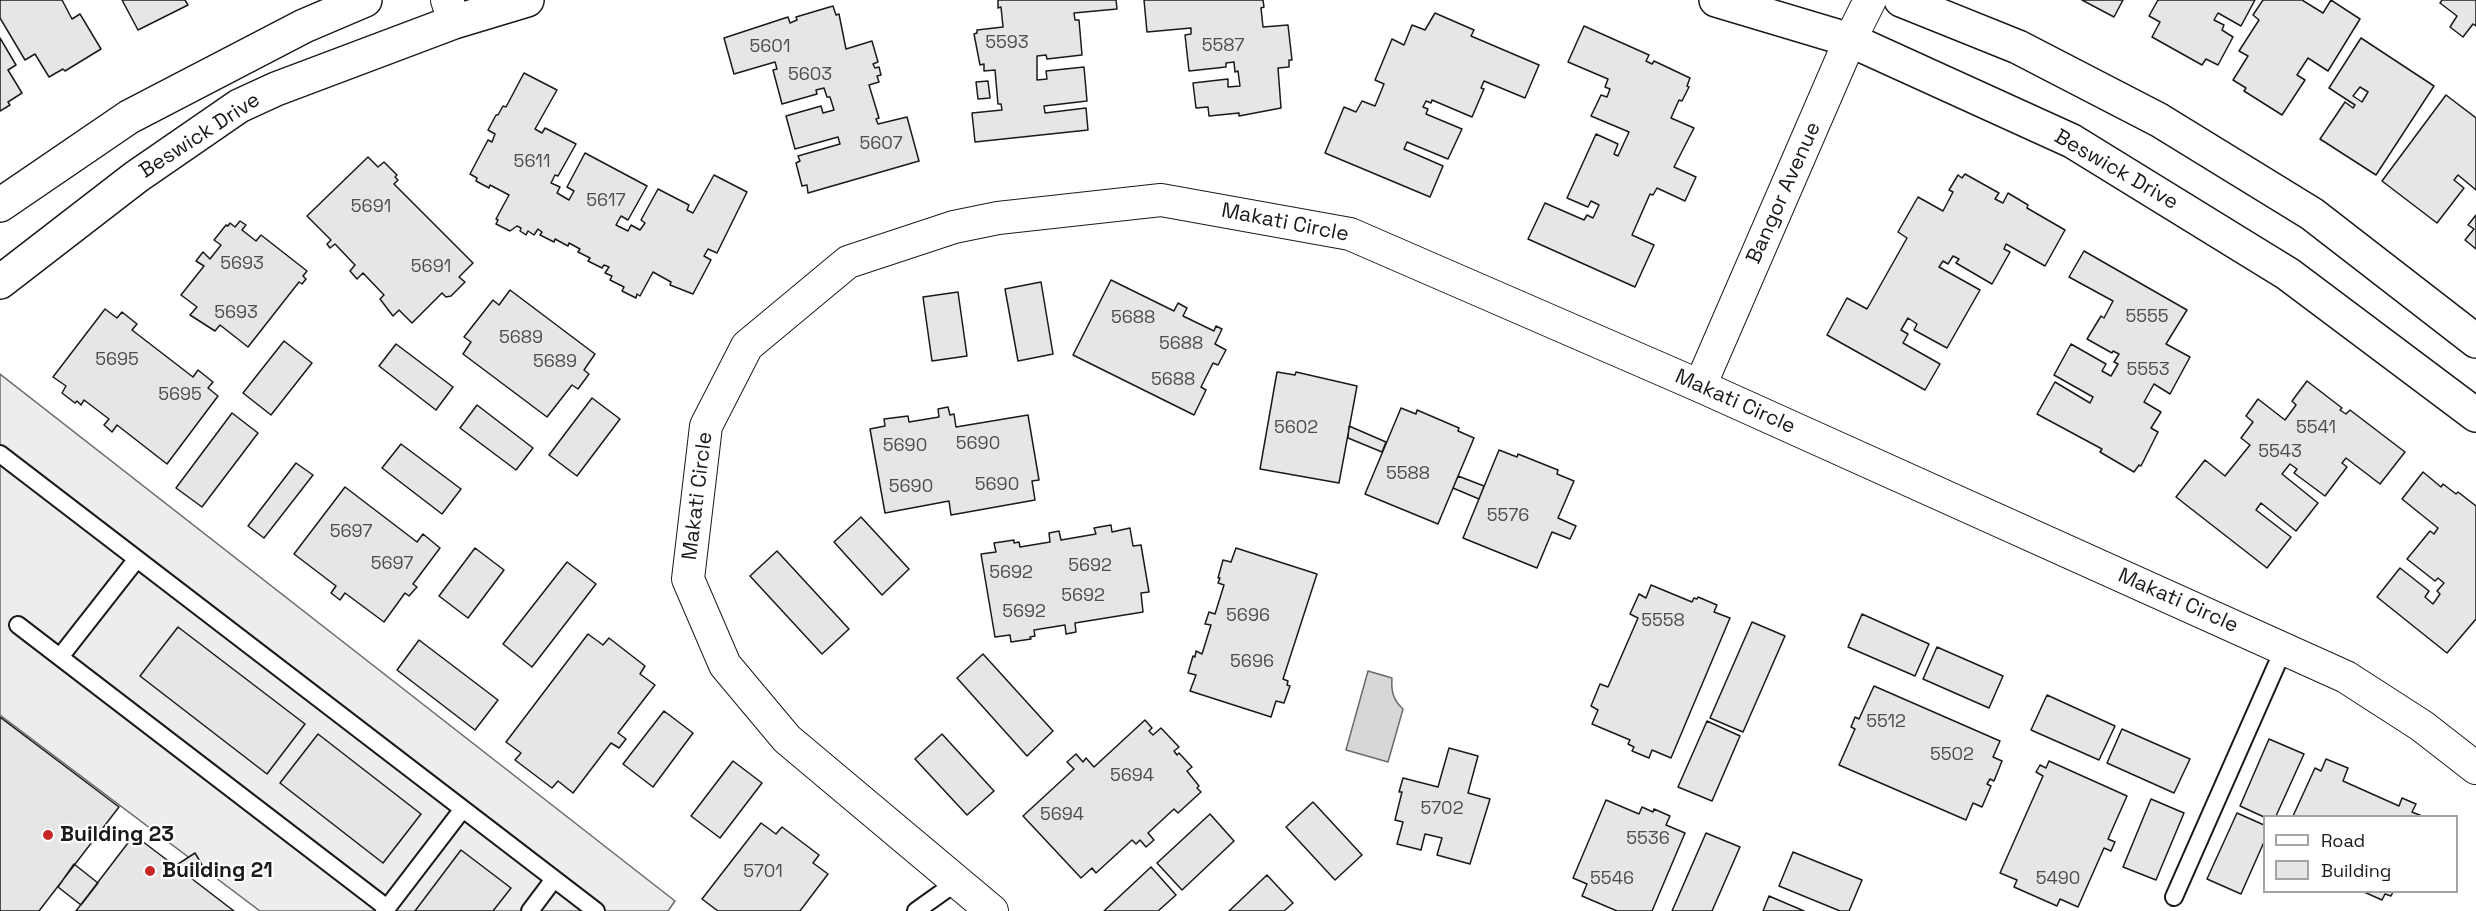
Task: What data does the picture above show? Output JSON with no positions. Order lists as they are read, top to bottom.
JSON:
{
  "streets": {
    "street": ["Beswick Drive", "Bangor Avenue", "Makati Circle"]
  },
  "crossings": [
    ["Beswick Drive", "Bangor Avenue"],
    ["Bangor Avenue", "Makati Circle"]
  ],
  "places": ["Building 23", "Building 21"],
  "house_numbers": [
    "5593",
    "5587",
    "5601",
    "5603",
    "5607",
    "5611",
    "5617",
    "5691",
    "5693",
    "5691",
    "5693",
    "5555",
    "5688",
    "5689",
    "5688",
    "5695",
    "5689",
    "5553",
    "5688",
    "5695",
    "5602",
    "5541",
    "5690",
    "5690",
    "5543",
    "5588",
    "5690",
    "5690",
    "5576",
    "5697",
    "5697",
    "5692",
    "5692",
    "5692",
    "5692",
    "5696",
    "5558",
    "5696",
    "5512",
    "5502",
    "5694",
    "5702",
    "5694",
    "5536",
    "5701",
    "5546",
    "5490"
  ],
  "legend": ["Road", "Building"]
}
